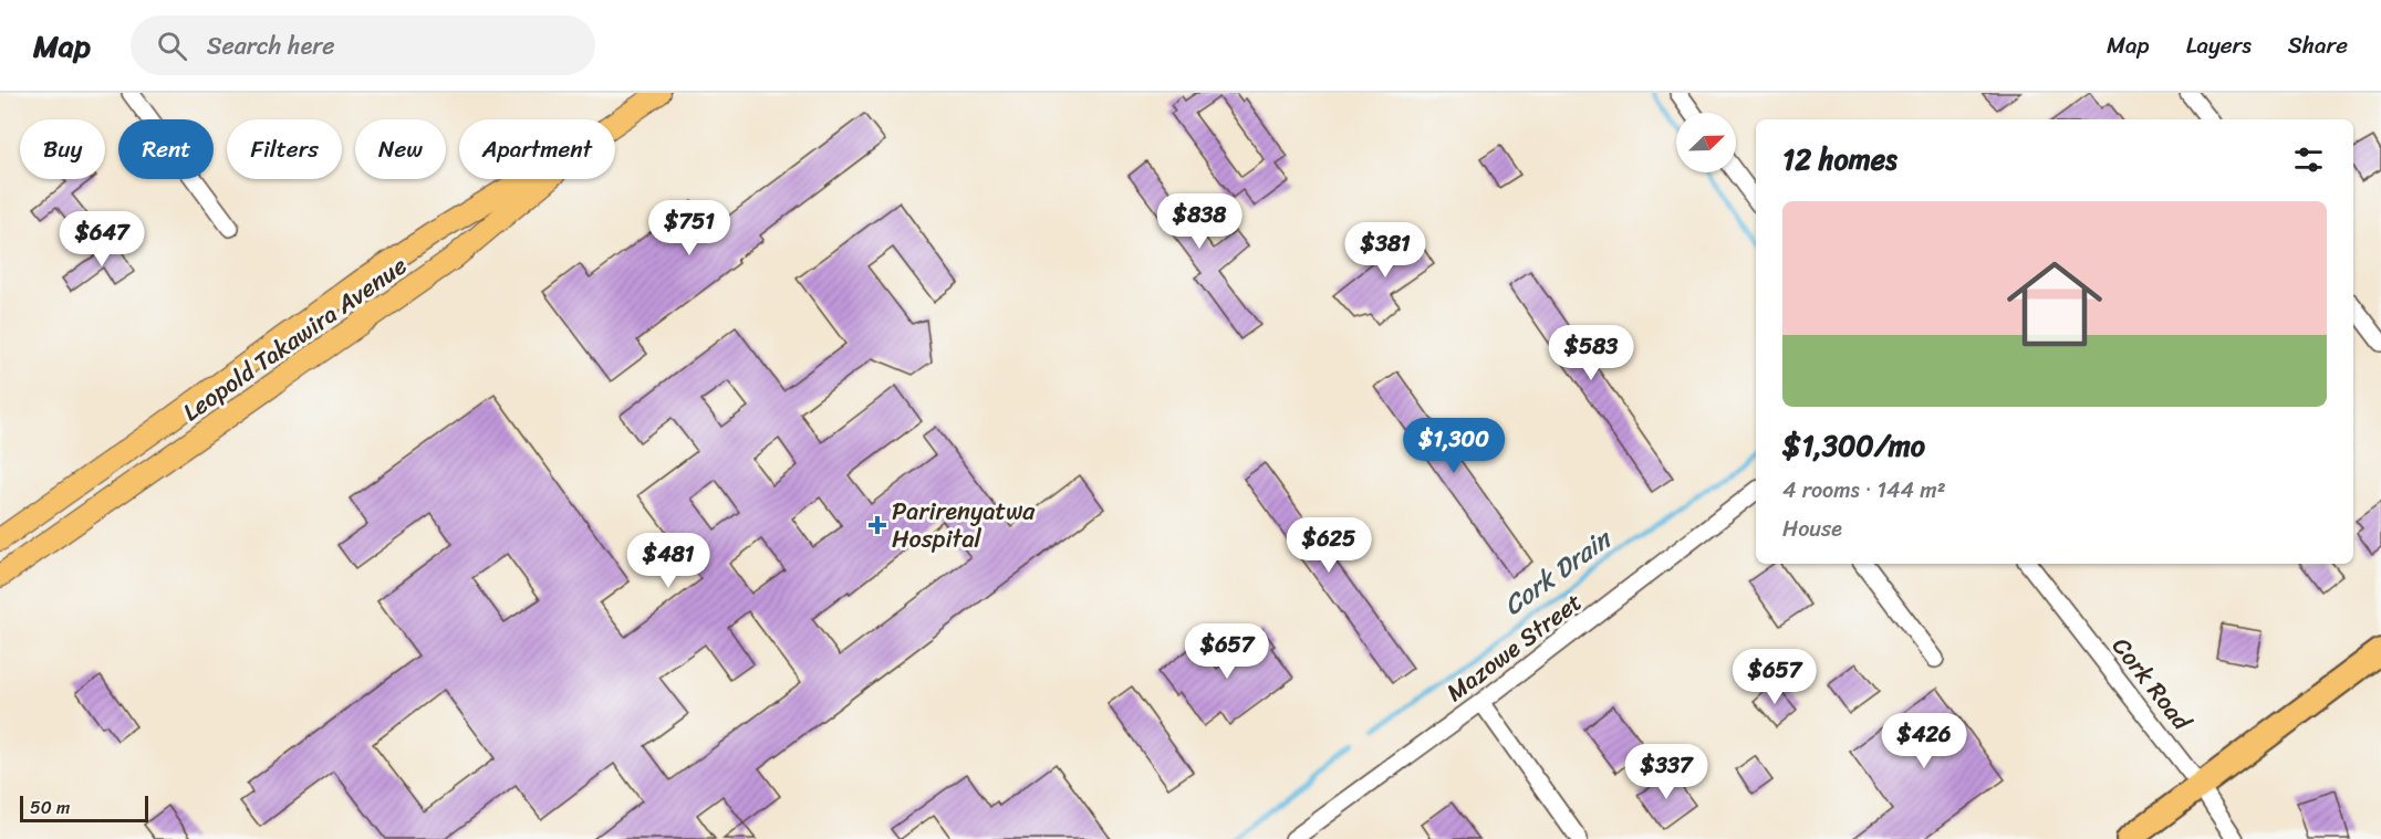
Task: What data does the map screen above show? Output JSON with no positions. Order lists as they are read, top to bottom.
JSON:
{
  "streets": {
    "main road": ["Leopold Takawira Avenue"],
    "street": ["Mazowe Street", "Cork Road"]
  },
  "water": ["Cork Drain"],
  "places": {
    "health": ["Parirenyatwa Hospital"]
  },
  "scale_bar": "50 m",
  "north": "top right",
  "page": {
    "header": "Map",
    "search": "Search here",
    "nav": ["Map", "Layers", "Share"],
    "chip": [
      "Buy",
      "Rent",
      "Filters",
      "New",
      "Apartment"
    ],
    "heading": "12 homes",
    "price": [
      "$838",
      "$751",
      "$647",
      "$381",
      "$583",
      "$1,300",
      "$625",
      "$481",
      "$657",
      "$657",
      "$426",
      "$337"
    ],
    "list": [
      {
        "name": "$1,300/mo",
        "note": "4 rooms · 144 m² · House"
      }
    ],
    "scale": "50 m"
  }
}
